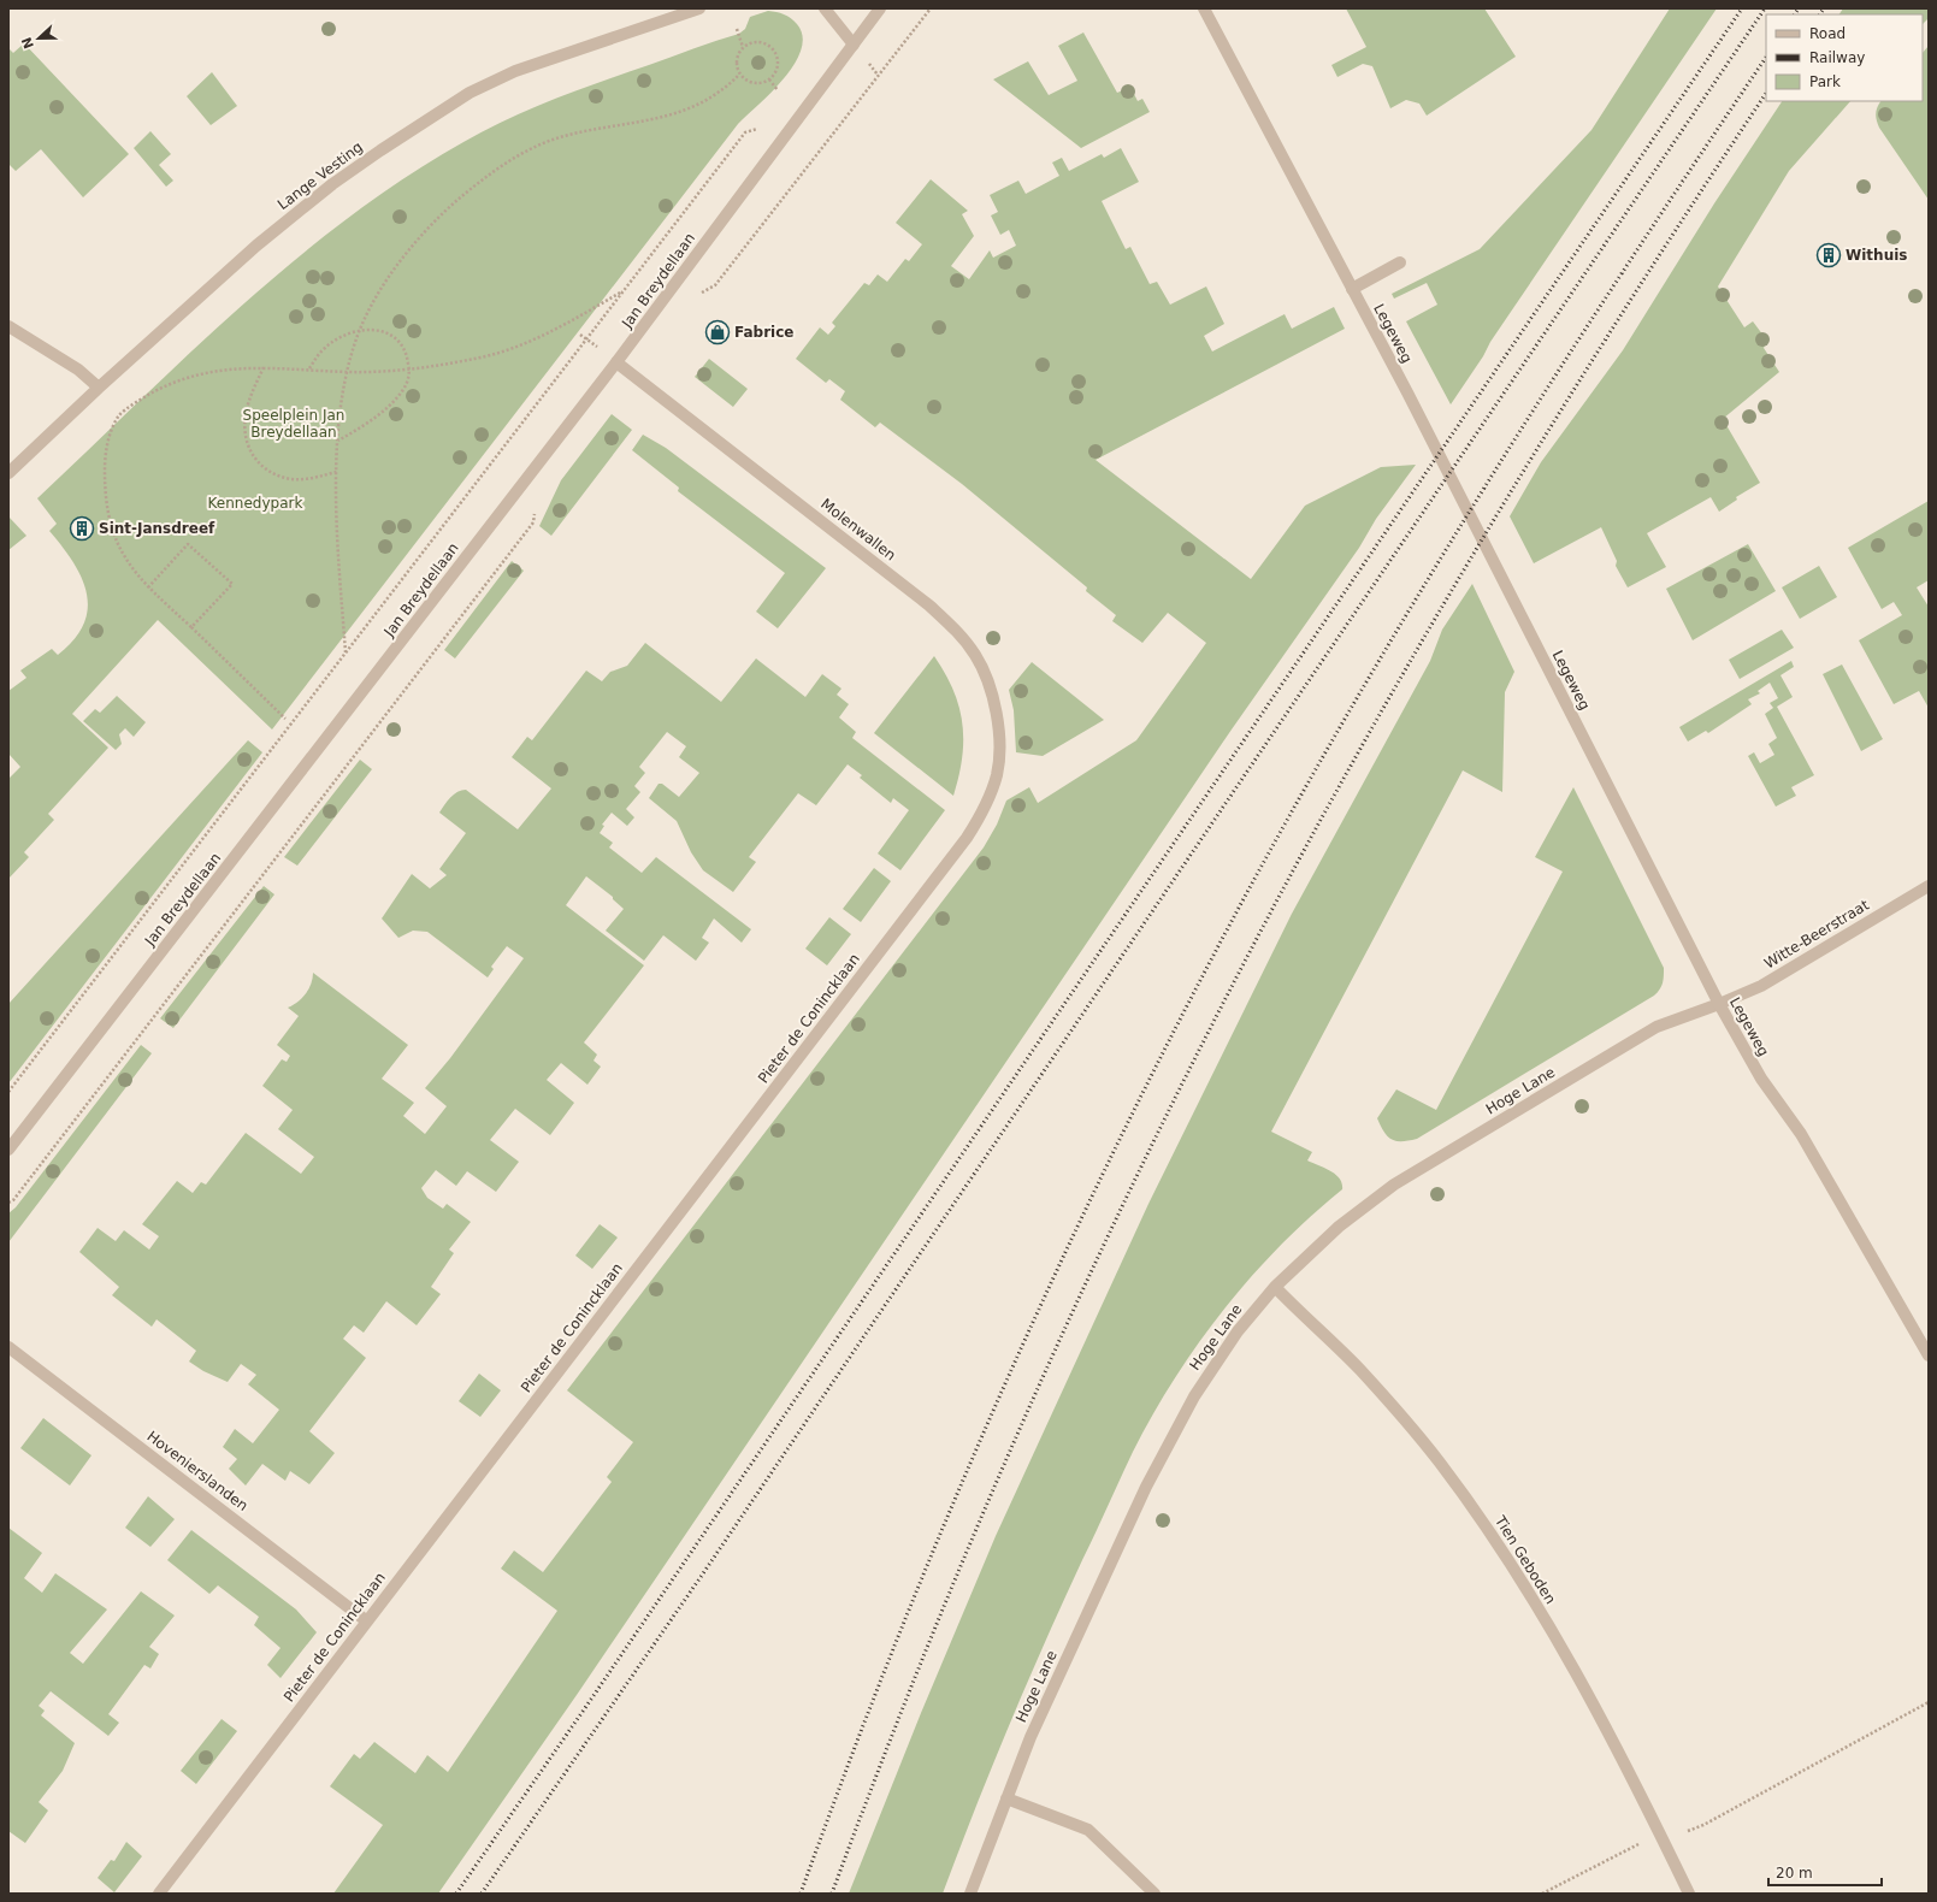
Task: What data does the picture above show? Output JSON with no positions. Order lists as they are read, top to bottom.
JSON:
{
  "streets": {
    "street": [
      "Lange Vesting",
      "Jan Breydellaan",
      "Legeweg",
      "Molenwallen",
      "Witte-Beerstraat",
      "Pieter de Conincklaan",
      "Hoge Lane",
      "Hovenierslanden",
      "Tien Geboden"
    ]
  },
  "crossings": [
    ["Jan Breydellaan", "Molenwallen"],
    ["Legeweg", "Witte-Beerstraat"],
    ["Legeweg", "Hoge Lane"],
    ["Molenwallen", "Pieter de Conincklaan"],
    ["Witte-Beerstraat", "Hoge Lane"],
    ["Pieter de Conincklaan", "Hovenierslanden"],
    ["Hoge Lane", "Tien Geboden"]
  ],
  "parks": ["Speelplein Jan Breydellaan", "Kennedypark"],
  "places": {
    "building": ["Withuis", "Sint-Jansdreef"],
    "shop": ["Fabrice"]
  },
  "legend": ["Road", "Railway", "Park"],
  "scale_bar": "20 m",
  "north": "left"
}
